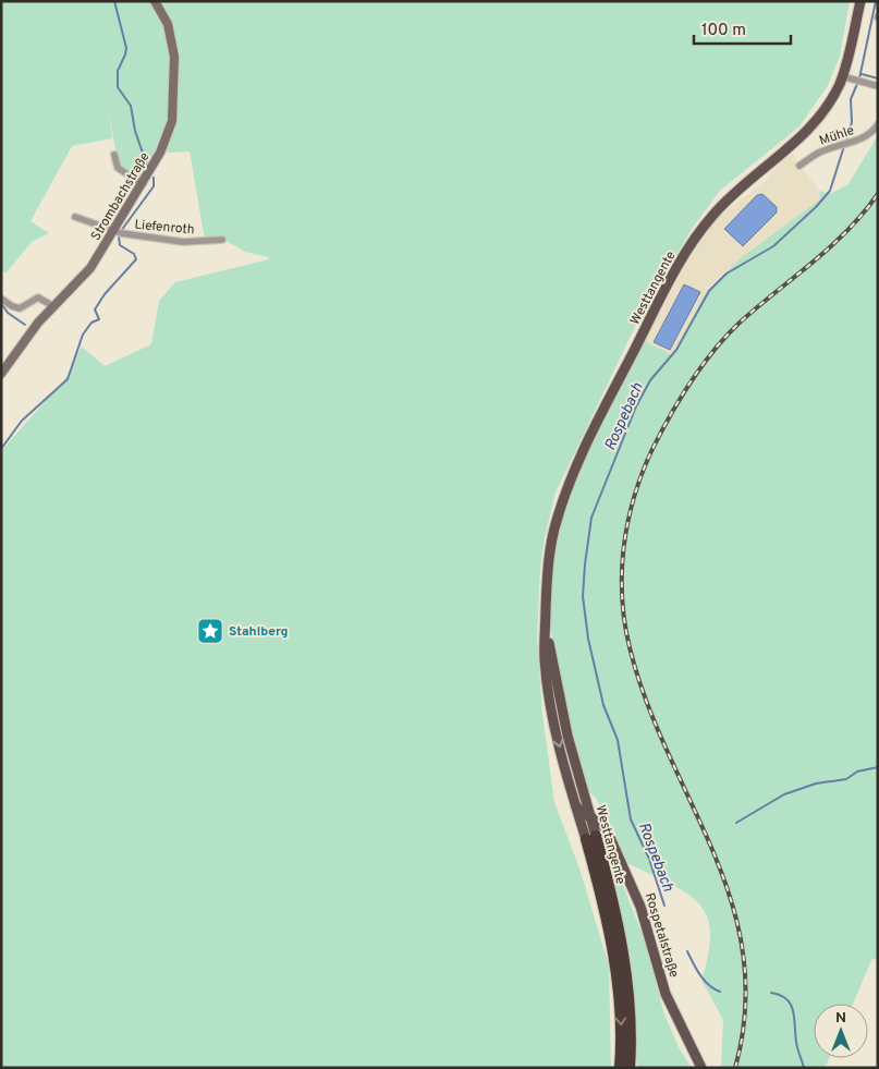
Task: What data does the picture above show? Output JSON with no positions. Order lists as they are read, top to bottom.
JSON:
{
  "streets": {
    "highway": ["Westtangente"],
    "main road": ["Strombachstraße", "Rospetalstraße"],
    "street": ["Mühle", "Liefenroth"]
  },
  "crossings": [
    ["Strombachstraße", "Liefenroth"],
    ["Westtangente", "Rospetalstraße"]
  ],
  "water": ["Rospebach"],
  "places": {
    "place": ["Stahlberg"]
  },
  "scale_bar": "100 m",
  "north": "top"
}
